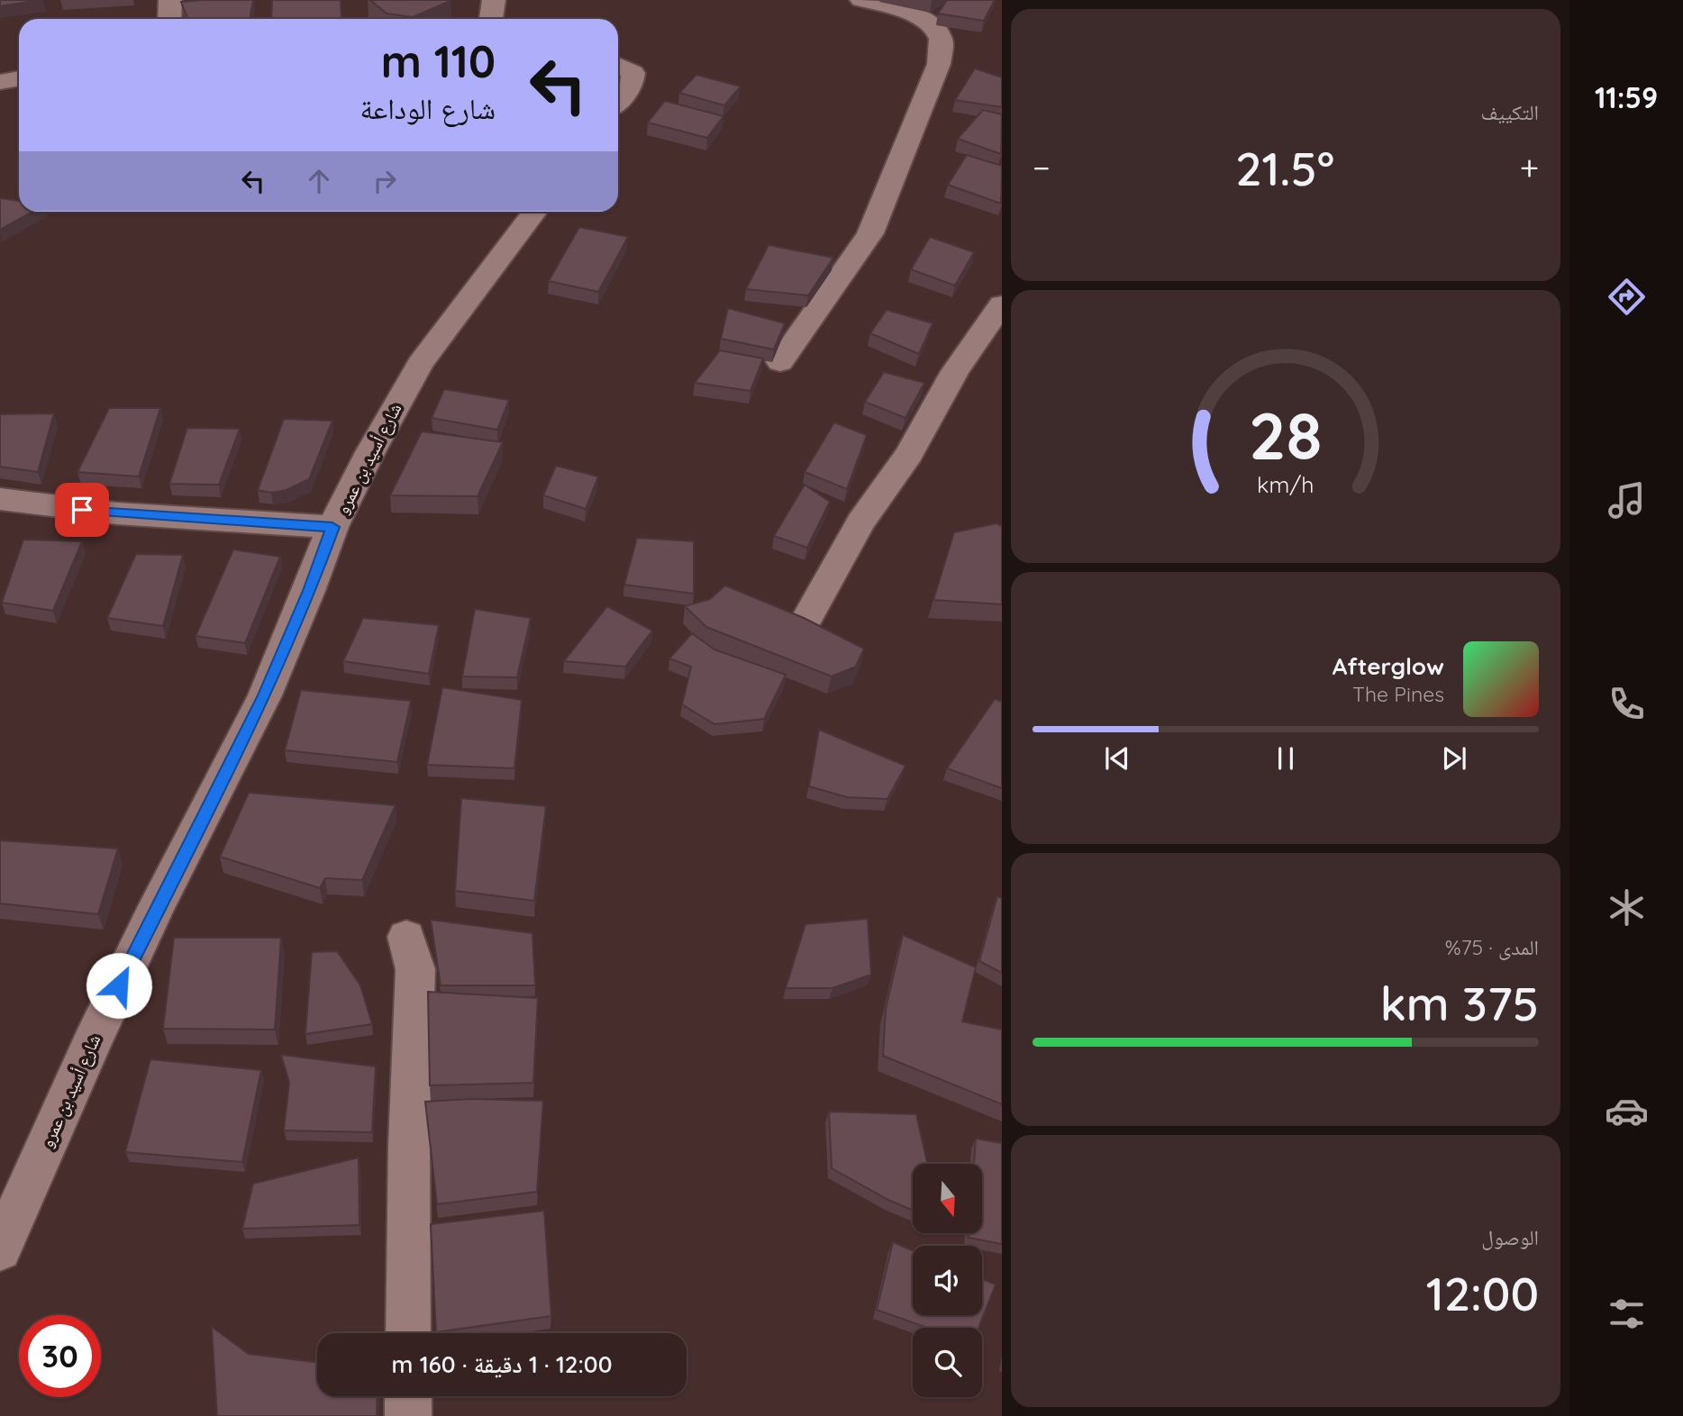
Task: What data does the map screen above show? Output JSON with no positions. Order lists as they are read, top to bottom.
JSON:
{
  "streets": {
    "street": ["شارع أسيد بن عمرو"]
  },
  "north": "bottom",
  "page": {
    "tabs": "11:59",
    "tile": [
      "التكييف",
      ["المدى · 75%", "375 km"],
      ["الوصول", "12:00"]
    ],
    "turn": ["110 m", "شارع الوداعة"],
    "heat": ["−", "21.5°", "+"],
    "song": ["Afterglow", "The Pines"],
    "limit": "30",
    "trip": "12:00 · 1 دقيقة · 160 m",
    "gauge": ["28", "km/h"]
  }
}
